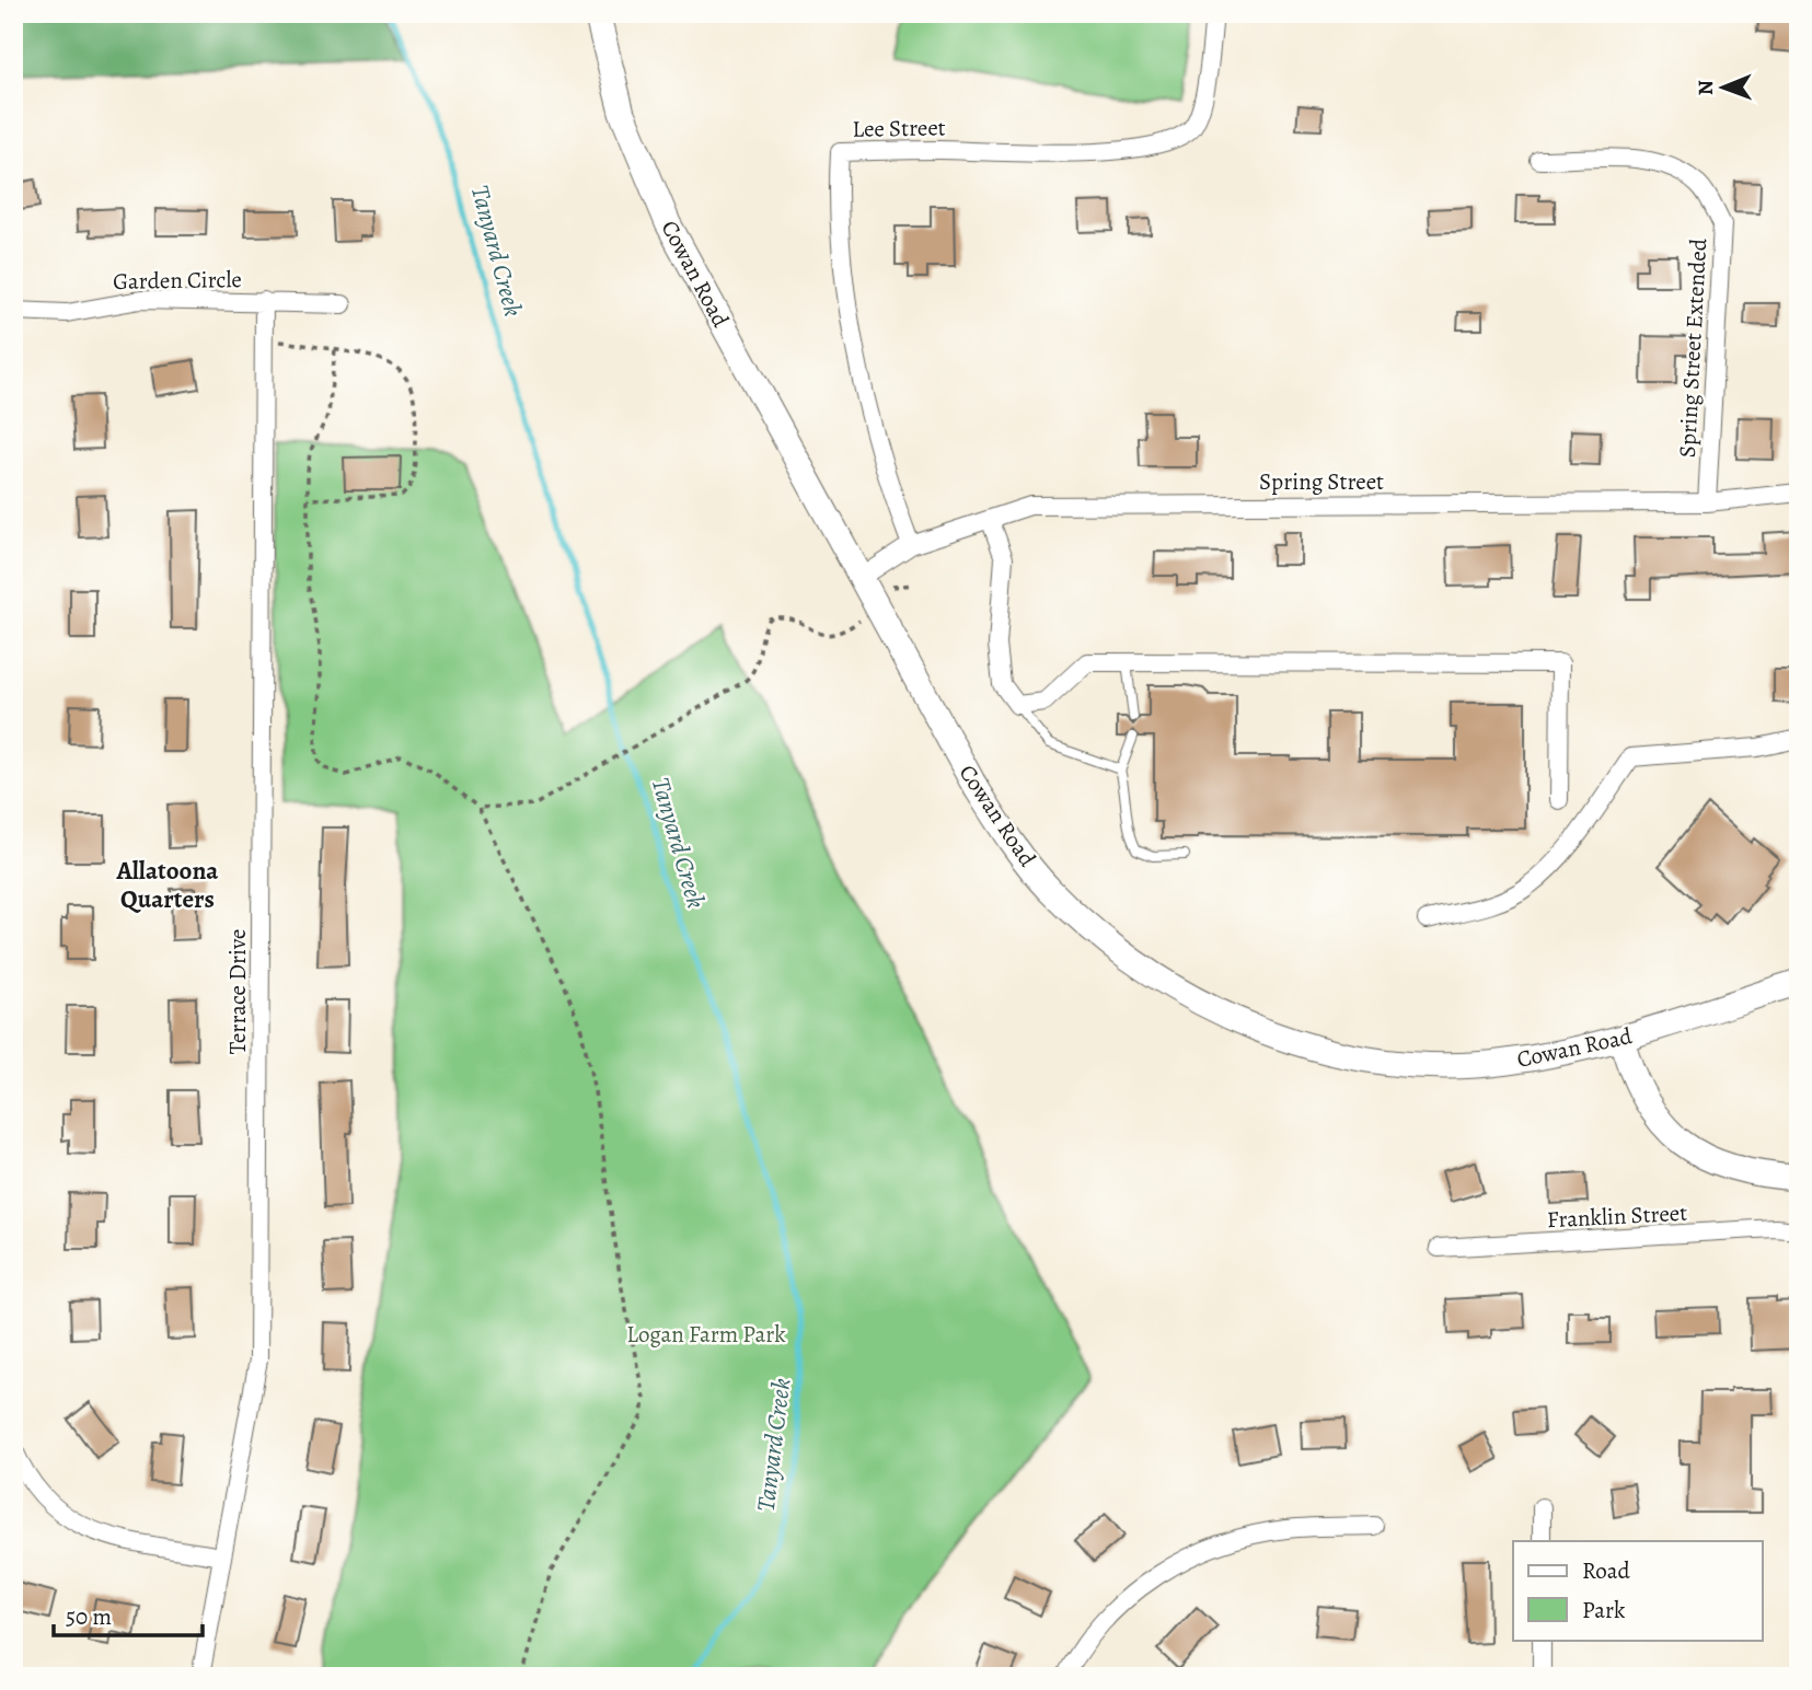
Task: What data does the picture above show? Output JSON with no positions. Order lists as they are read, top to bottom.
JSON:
{
  "streets": {
    "main road": ["Cowan Road"],
    "street": [
      "Lee Street",
      "Garden Circle",
      "Spring Street Extended",
      "Spring Street",
      "Terrace Drive",
      "Franklin Street"
    ]
  },
  "crossings": [
    ["Lee Street", "Spring Street"],
    ["Cowan Road", "Spring Street"],
    ["Garden Circle", "Terrace Drive"],
    ["Spring Street Extended", "Spring Street"]
  ],
  "districts": ["Allatoona Quarters"],
  "water": ["Tanyard Creek"],
  "parks": ["Logan Farm Park"],
  "legend": ["Road", "Park"],
  "scale_bar": "50 m",
  "north": "left"
}
